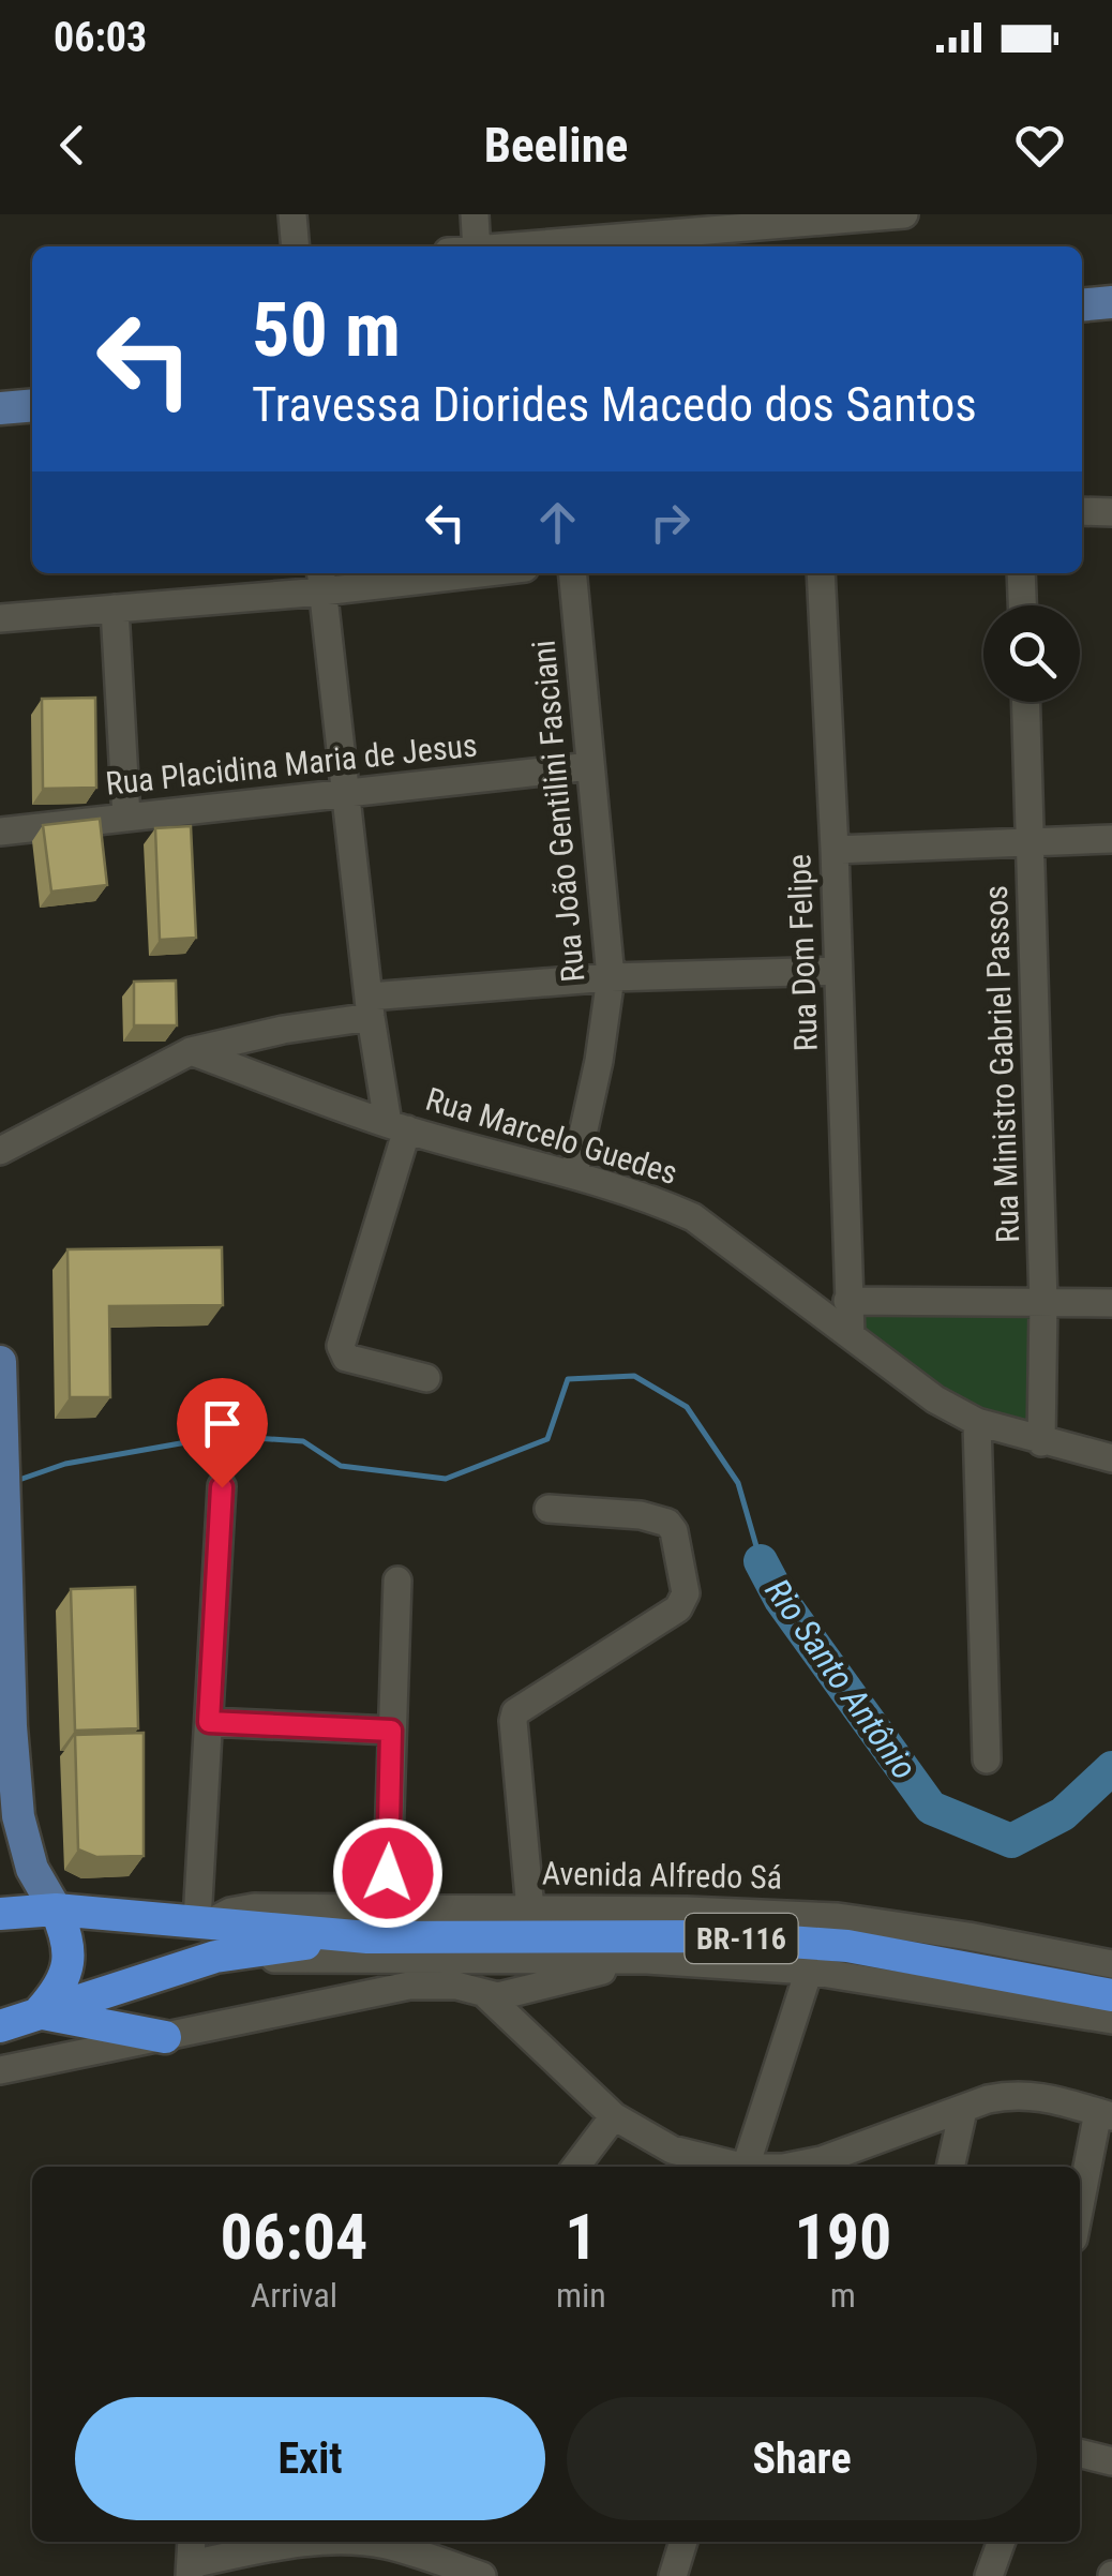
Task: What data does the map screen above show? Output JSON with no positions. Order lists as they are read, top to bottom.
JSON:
{
  "streets": {
    "highway": ["Avenida Alfredo Sá", "BR-116"],
    "street": [
      "Rua Placidina Maria de Jesus",
      "Rua João Gentilini Fasciani",
      "Rua Dom Felipe",
      "Rua Ministro Gabriel Passos",
      "Rua Marcelo Guedes"
    ]
  },
  "crossings": [
    ["Rua Placidina Maria de Jesus", "Rua João Gentilini Fasciani"],
    ["Rua João Gentilini Fasciani", "Rua Marcelo Guedes"],
    ["Rua Dom Felipe", "Rua Marcelo Guedes"],
    ["Rua Ministro Gabriel Passos", "Rua Marcelo Guedes"],
    ["Avenida Alfredo Sá", "BR-116"]
  ],
  "water": ["Rio Santo Antônio"],
  "page": {
    "status": "06:03",
    "header": "Beeline",
    "turn": ["50 m", "Travessa Diorides Macedo dos Santos"],
    "eta": [
      "06:04",
      "Arrival",
      "1",
      "min",
      "190",
      "m"
    ],
    "buttons": ["Exit", "Share"]
  }
}
